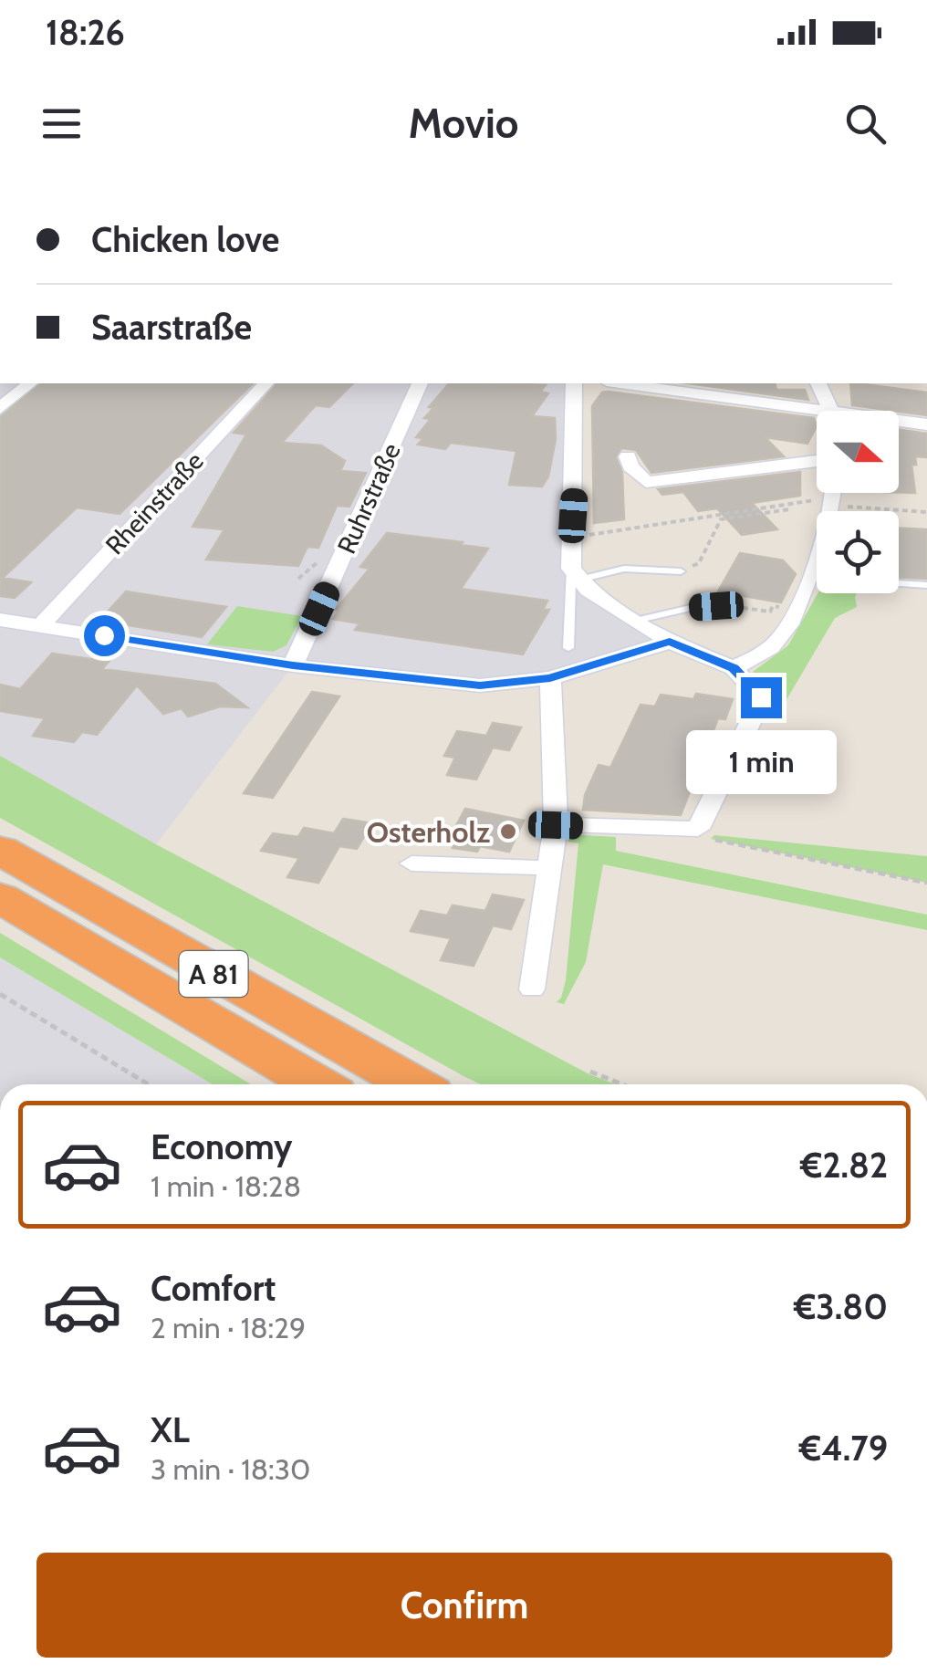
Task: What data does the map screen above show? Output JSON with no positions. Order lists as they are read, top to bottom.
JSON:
{
  "streets": {
    "highway": ["A 81"],
    "street": ["Ruhrstraße", "Rheinstraße"]
  },
  "places": ["Osterholz"],
  "north": "right",
  "page": {
    "status": "18:26",
    "header": "Movio",
    "banner": ["Chicken love", "Saarstraße"],
    "bubble": "1 min",
    "list": [
      {
        "name": "Economy",
        "note": "1 min · 18:28",
        "value": "€2.82"
      },
      {
        "name": "Comfort",
        "note": "2 min · 18:29",
        "value": "€3.80"
      },
      {
        "name": "XL",
        "note": "3 min · 18:30",
        "value": "€4.79"
      }
    ],
    "buttons": "Confirm"
  }
}
